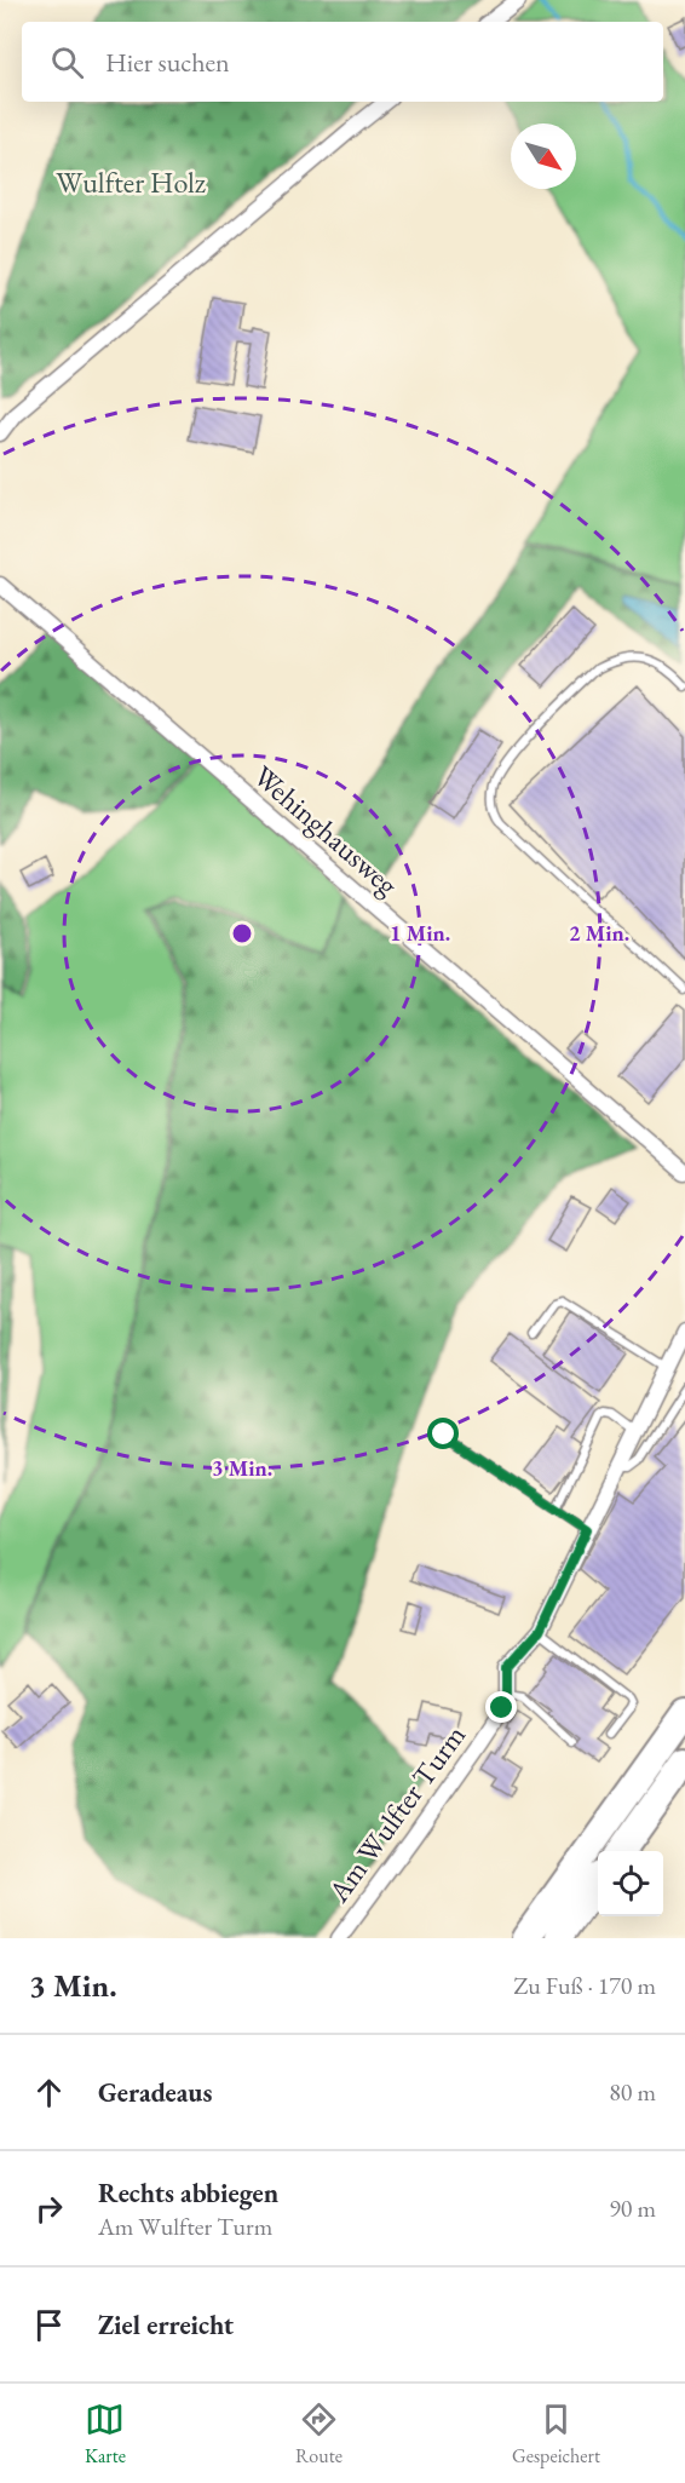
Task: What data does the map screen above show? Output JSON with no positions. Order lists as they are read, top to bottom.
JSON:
{
  "streets": {
    "street": ["Wehinghausweg", "Am Wulfter Turm"]
  },
  "parks": ["Wulfter Holz"],
  "north": "bottom right",
  "page": {
    "search": "Hier suchen",
    "heading": ["3 Min.", "Zu Fuß · 170 m"],
    "list": [
      ["Geradeaus", "80 m"],
      ["Rechts abbiegen", "Am Wulfter Turm", "90 m"],
      "Ziel erreicht"
    ],
    "nav": ["Karte", "Route", "Gespeichert"]
  },
  "rings": ["1 Min.", "2 Min.", "3 Min."]
}
